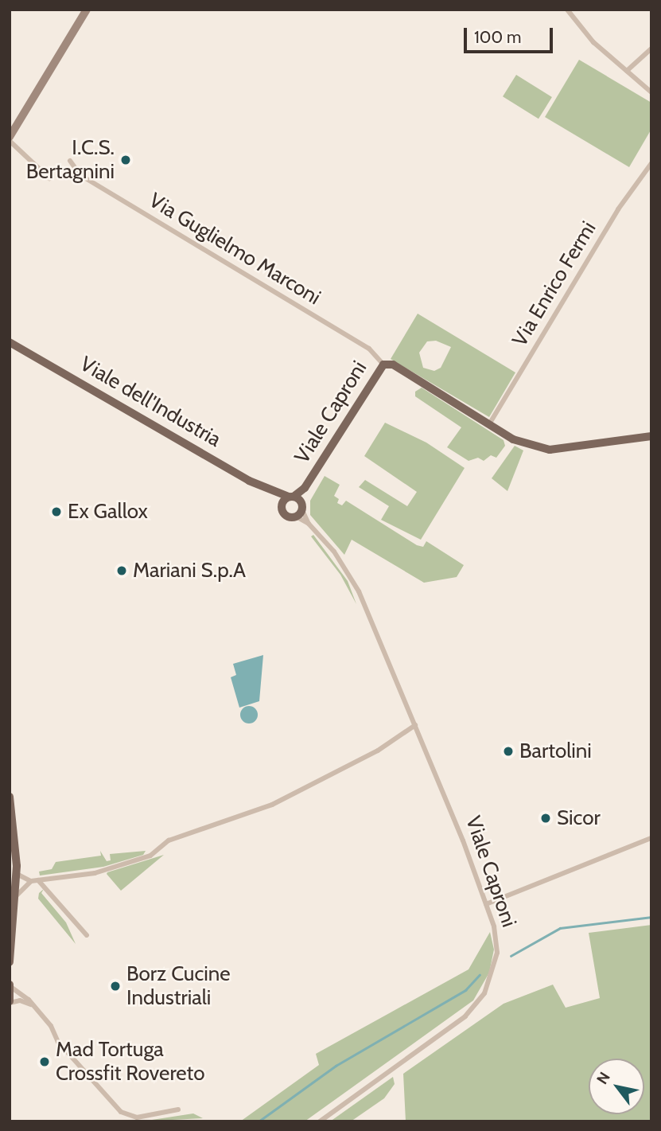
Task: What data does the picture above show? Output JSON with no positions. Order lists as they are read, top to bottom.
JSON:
{
  "streets": {
    "main road": ["Viale dell'Industria", "Viale Caproni"],
    "street": ["Via Guglielmo Marconi", "Via Enrico Fermi"]
  },
  "crossings": [
    ["Via Guglielmo Marconi", "Viale Caproni"],
    ["Via Enrico Fermi", "Viale Caproni"],
    ["Viale dell'Industria", "Viale Caproni"]
  ],
  "places": [
    "I.C.S. Bertagnini",
    "Ex Gallox",
    "Mariani S.p.A",
    "Bartolini",
    "Sicor",
    "Borz Cucine Industriali",
    "Mad Tortuga Crossfit Rovereto"
  ],
  "scale_bar": "100 m",
  "north": "top left"
}
